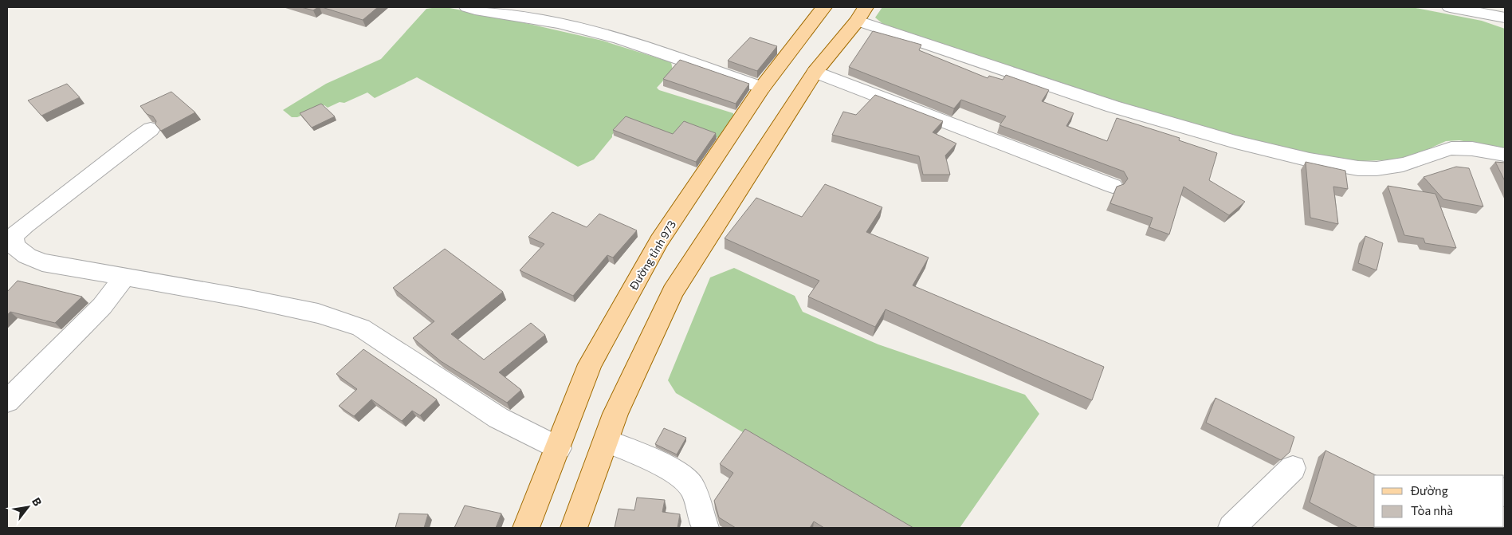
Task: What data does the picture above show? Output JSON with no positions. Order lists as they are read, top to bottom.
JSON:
{
  "streets": {
    "main road": ["Đường tỉnh 973"]
  },
  "legend": ["Đường", "Tòa nhà"],
  "north": "top right"
}
